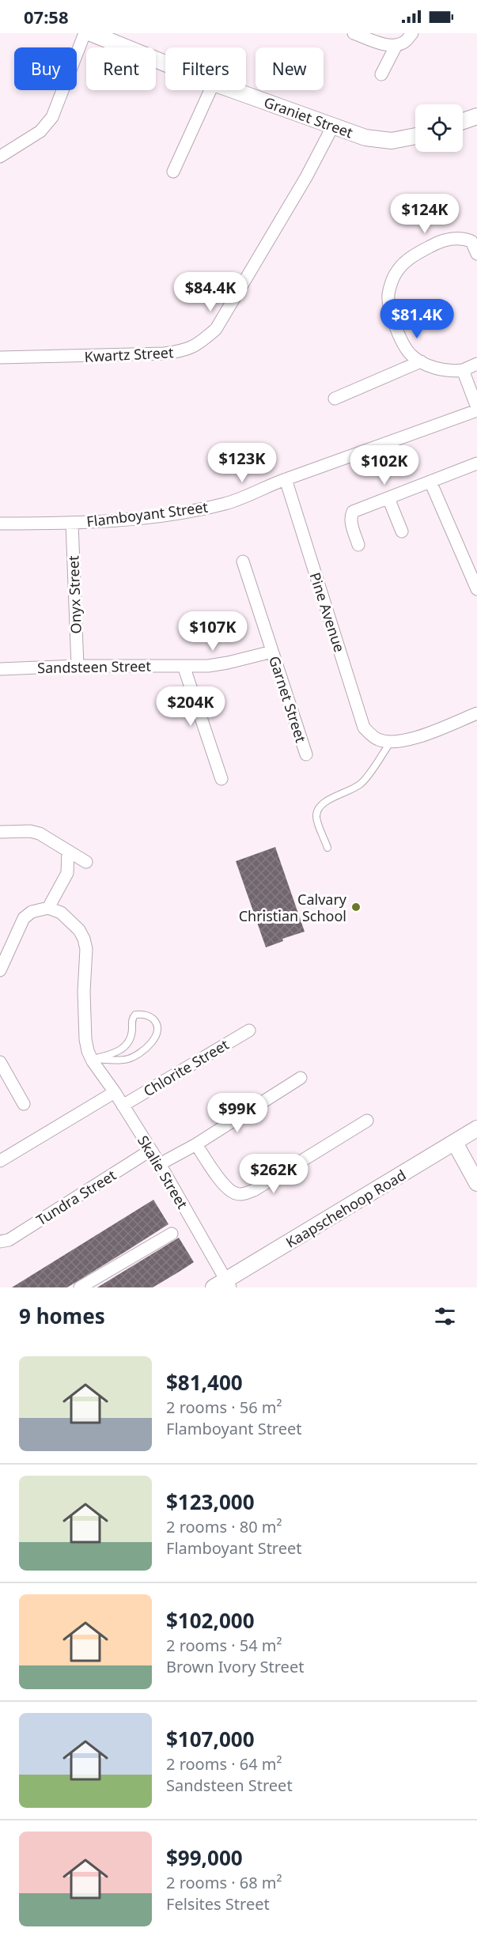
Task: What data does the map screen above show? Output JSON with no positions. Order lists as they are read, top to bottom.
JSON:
{
  "streets": {
    "street": [
      "Graniet Street",
      "Kwartz Street",
      "Flamboyant Street",
      "Onyx Street",
      "Pine Avenue",
      "Sandsteen Street",
      "Garnet Street",
      "Chlorite Street",
      "Skalie Street",
      "Tundra Street",
      "Kaapschehoop Road"
    ]
  },
  "crossings": [
    ["Graniet Street", "Kwartz Street"],
    ["Flamboyant Street", "Onyx Street"],
    ["Flamboyant Street", "Pine Avenue"],
    ["Onyx Street", "Sandsteen Street"],
    ["Sandsteen Street", "Garnet Street"],
    ["Chlorite Street", "Skalie Street"],
    ["Skalie Street", "Tundra Street"],
    ["Skalie Street", "Kaapschehoop Road"]
  ],
  "places": ["Calvary Christian School"],
  "page": {
    "status": "07:58",
    "chip": [
      "Buy",
      "Rent",
      "Filters",
      "New"
    ],
    "price": [
      "$124K",
      "$84.4K",
      "$81.4K",
      "$123K",
      "$102K",
      "$107K",
      "$204K",
      "$99K",
      "$262K"
    ],
    "heading": "9 homes",
    "list": [
      {
        "name": "$81,400",
        "note": "2 rooms · 56 m² · Flamboyant Street"
      },
      {
        "name": "$123,000",
        "note": "2 rooms · 80 m² · Flamboyant Street"
      },
      {
        "name": "$102,000",
        "note": "2 rooms · 54 m² · Brown Ivory Street"
      },
      {
        "name": "$107,000",
        "note": "2 rooms · 64 m² · Sandsteen Street"
      },
      {
        "name": "$99,000",
        "note": "2 rooms · 68 m² · Felsites Street"
      }
    ]
  }
}
